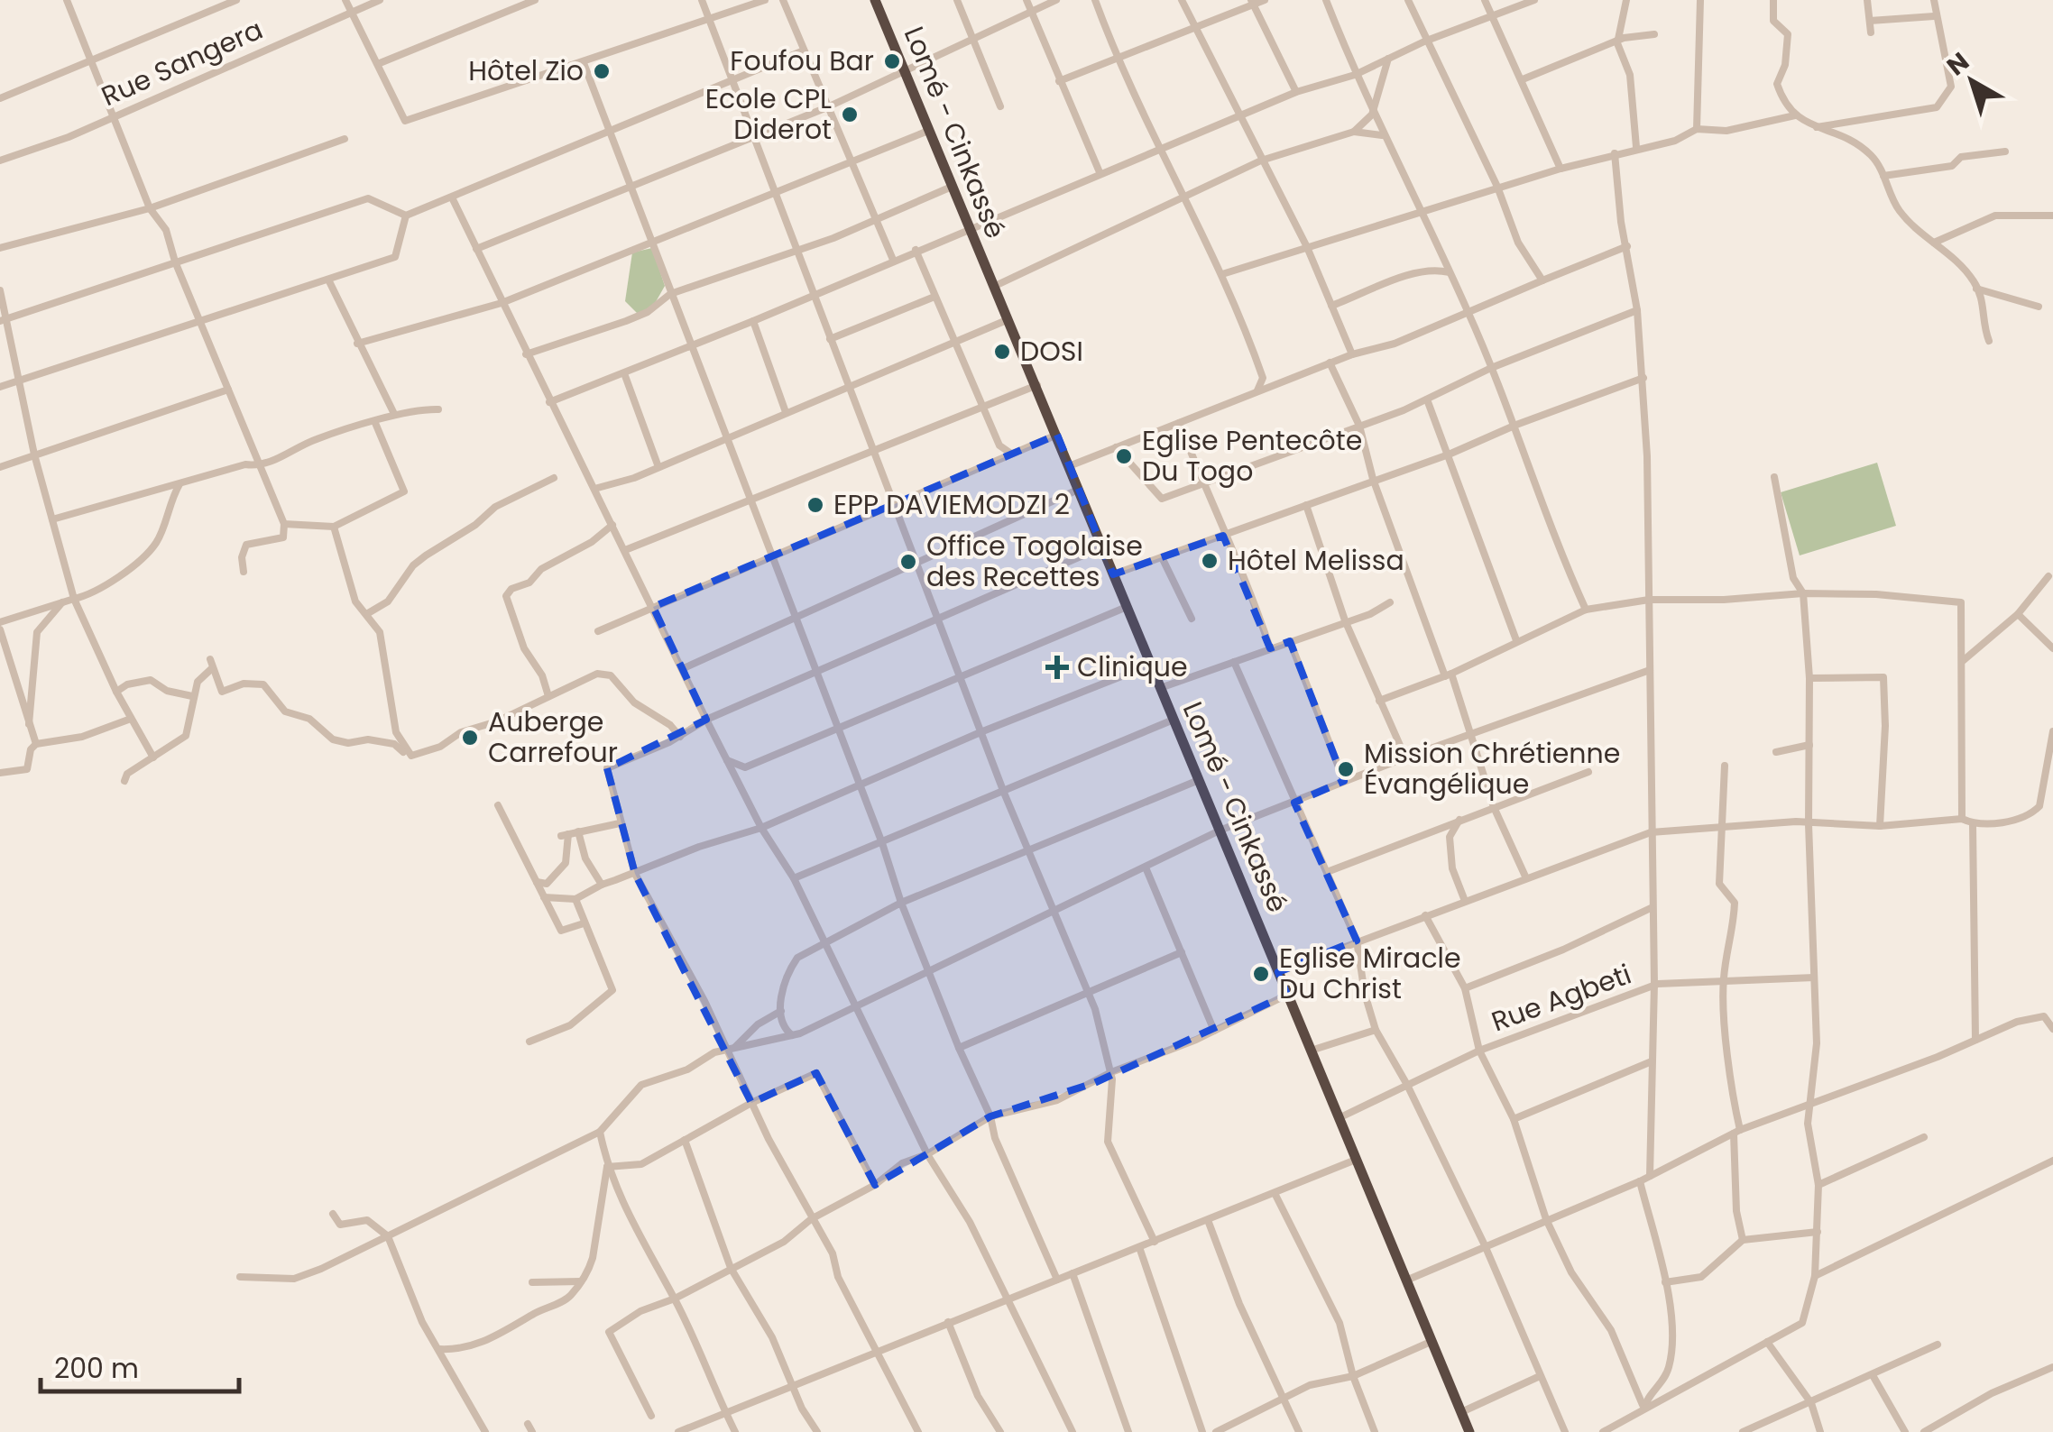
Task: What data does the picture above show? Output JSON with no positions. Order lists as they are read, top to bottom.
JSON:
{
  "streets": {
    "highway": ["Lomé - Cinkassé"],
    "street": ["Rue Sangera", "Rue Agbeti"]
  },
  "crossings": [
    ["Lomé - Cinkassé", "Rue Agbeti"]
  ],
  "places": {
    "other": [
      "Foufou Bar",
      "Hôtel Zio",
      "Ecole CPL Diderot",
      "DOSI",
      "Eglise Pentecôte Du Togo",
      "EPP DAVIEMODZI 2",
      "Hôtel Melissa",
      "Office Togolaise des Recettes",
      "Auberge Carrefour",
      "Mission Chrétienne Évangélique",
      "Eglise Miracle Du Christ"
    ],
    "health": ["Clinique"]
  },
  "scale_bar": "200 m",
  "north": "top left"
}
